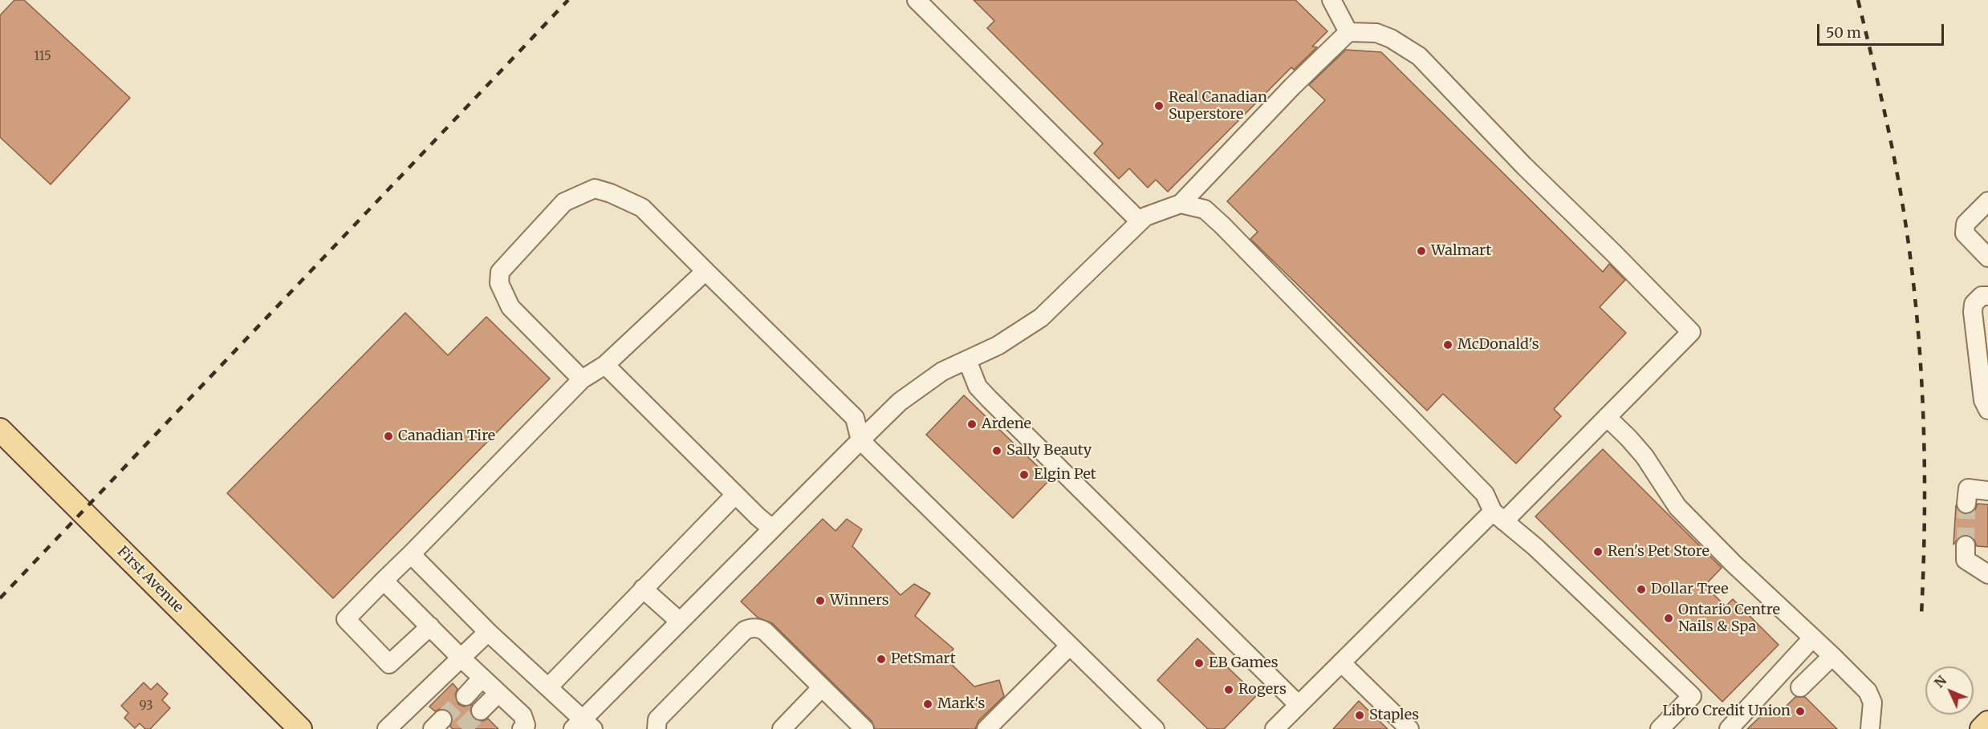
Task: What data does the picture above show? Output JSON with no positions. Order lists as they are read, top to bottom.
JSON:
{
  "streets": {
    "main road": ["First Avenue"]
  },
  "places": [
    "Real Canadian Superstore",
    "Walmart",
    "McDonald's",
    "Ardene",
    "Canadian Tire",
    "Sally Beauty",
    "Elgin Pet",
    "Ren's Pet Store",
    "Dollar Tree",
    "Winners",
    "Ontario Centre Nails & Spa",
    "PetSmart",
    "EB Games",
    "Rogers",
    "Mark's",
    "Libro Credit Union",
    "Staples"
  ],
  "house_numbers": ["115", "93"],
  "scale_bar": "50 m",
  "north": "top left"
}
